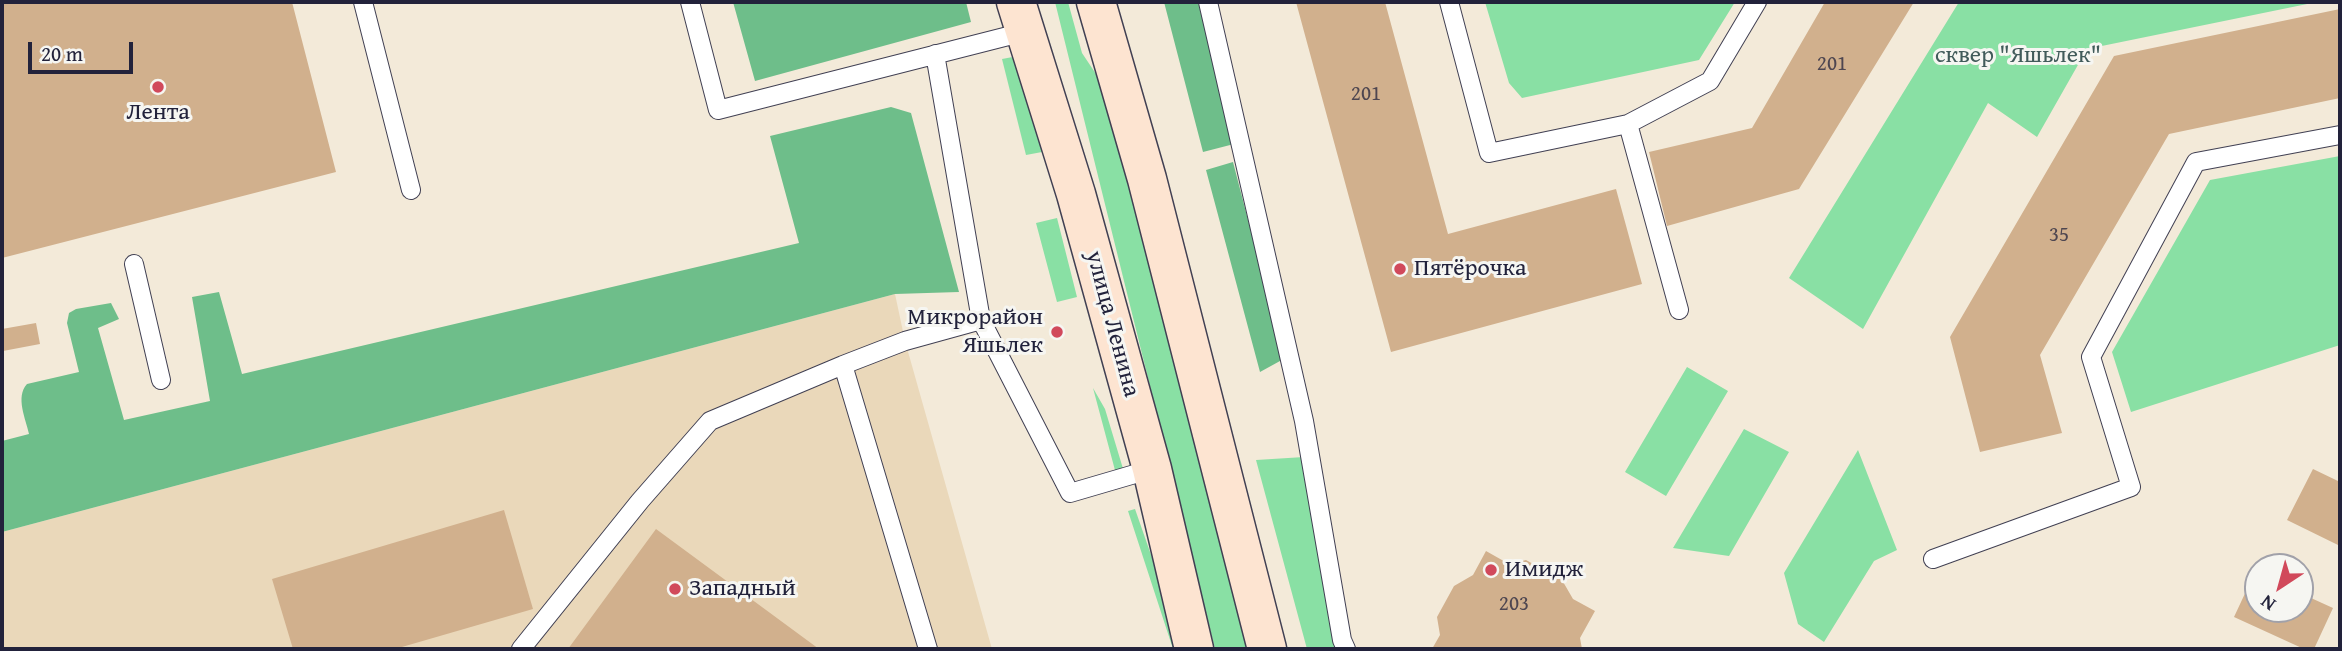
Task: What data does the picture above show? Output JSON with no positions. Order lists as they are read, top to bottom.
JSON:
{
  "streets": {
    "main road": ["улица Ленина"]
  },
  "parks": ["сквер \"Яшьлек\""],
  "places": [
    "Лента",
    "Пятёрочка",
    "Микрорайон Яшьлек",
    "Имидж",
    "Западный"
  ],
  "house_numbers": [
    "201",
    "201",
    "35",
    "203"
  ],
  "scale_bar": "20 m",
  "north": "bottom left"
}
